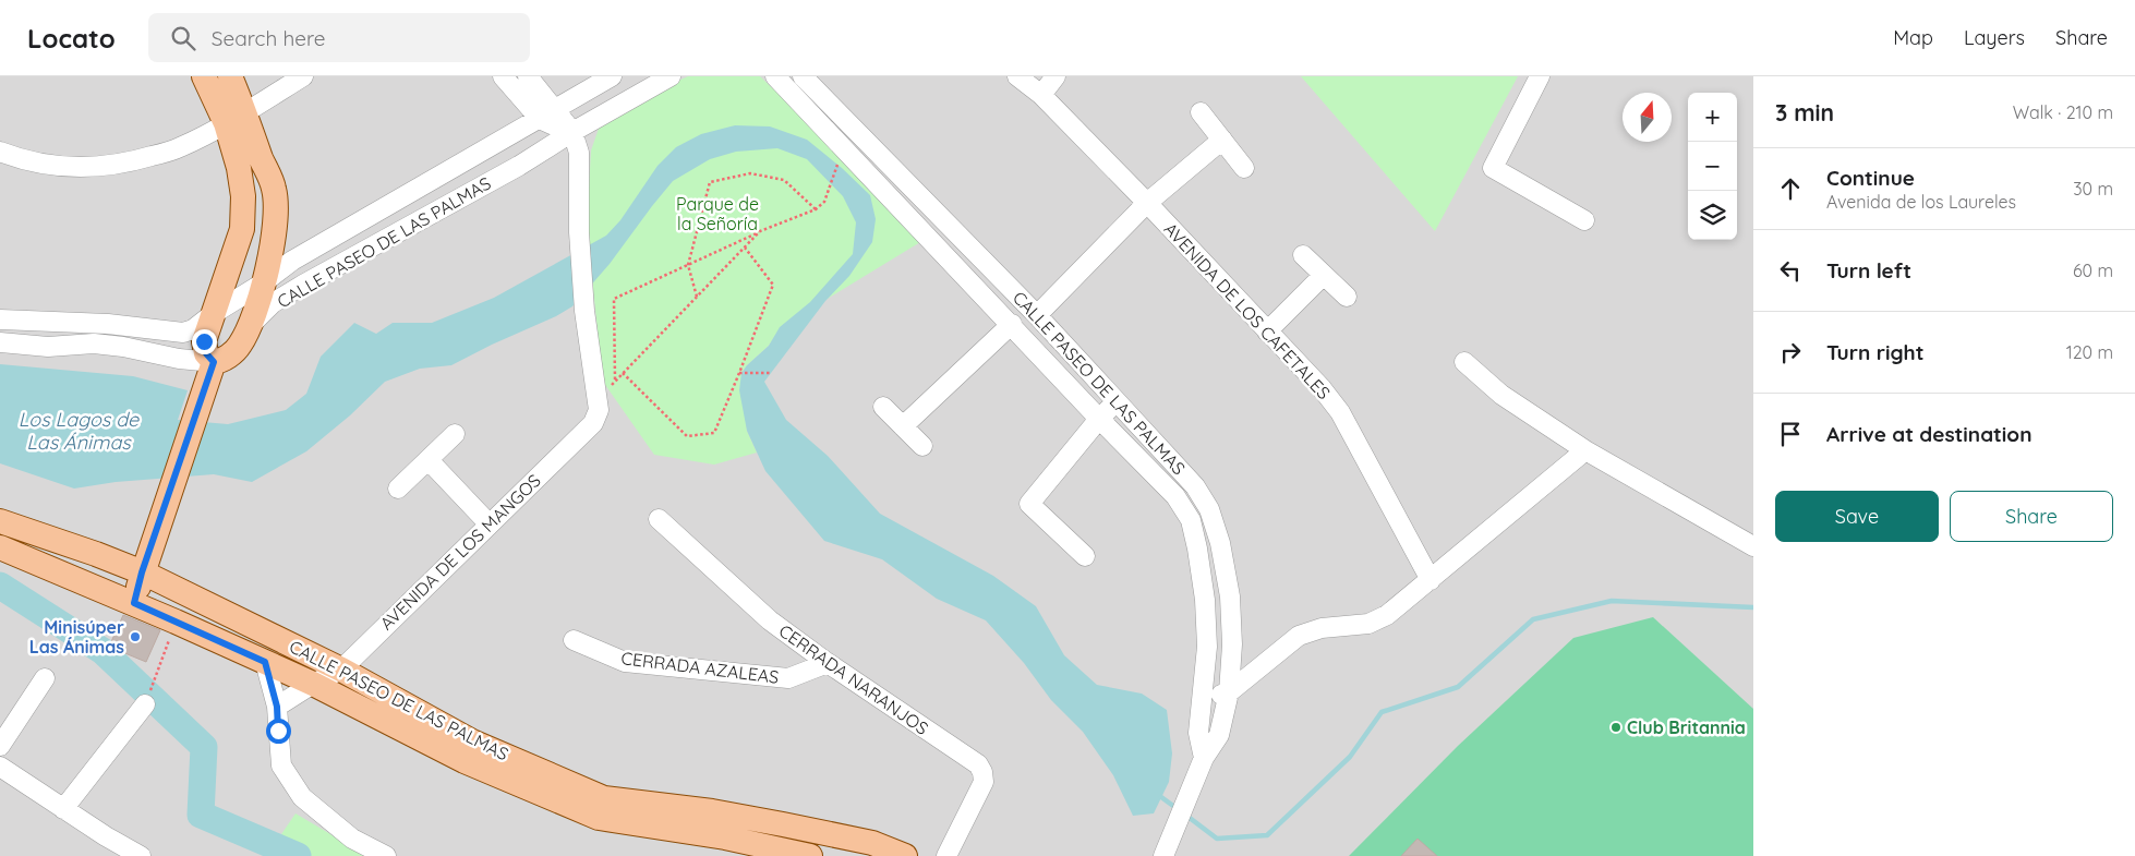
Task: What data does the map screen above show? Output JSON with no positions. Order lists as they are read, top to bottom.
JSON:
{
  "streets": {
    "main road": ["CALLE PASEO DE LAS PALMAS"],
    "street": [
      "AVENIDA DE LOS CAFETALES",
      "AVENIDA DE LOS MANGOS",
      "CERRADA AZALEAS",
      "CERRADA NARANJOS"
    ]
  },
  "crossings": [
    ["CALLE PASEO DE LAS PALMAS", "AVENIDA DE LOS MANGOS"],
    ["CERRADA AZALEAS", "CERRADA NARANJOS"]
  ],
  "water": ["Los Lagos de Las Ánimas"],
  "parks": ["Parque de la Señoría"],
  "places": ["Minisúper Las Ánimas", "Club Britannia"],
  "north": "top",
  "page": {
    "header": "Locato",
    "search": "Search here",
    "nav": ["Map", "Layers", "Share"],
    "heading": ["3 min", "Walk · 210 m"],
    "map_buttons": ["+", "−"],
    "list": [
      ["Continue", "Avenida de los Laureles", "30 m"],
      ["Turn left", "60 m"],
      ["Turn right", "120 m"],
      "Arrive at destination"
    ],
    "buttons": ["Save", "Share"]
  }
}
